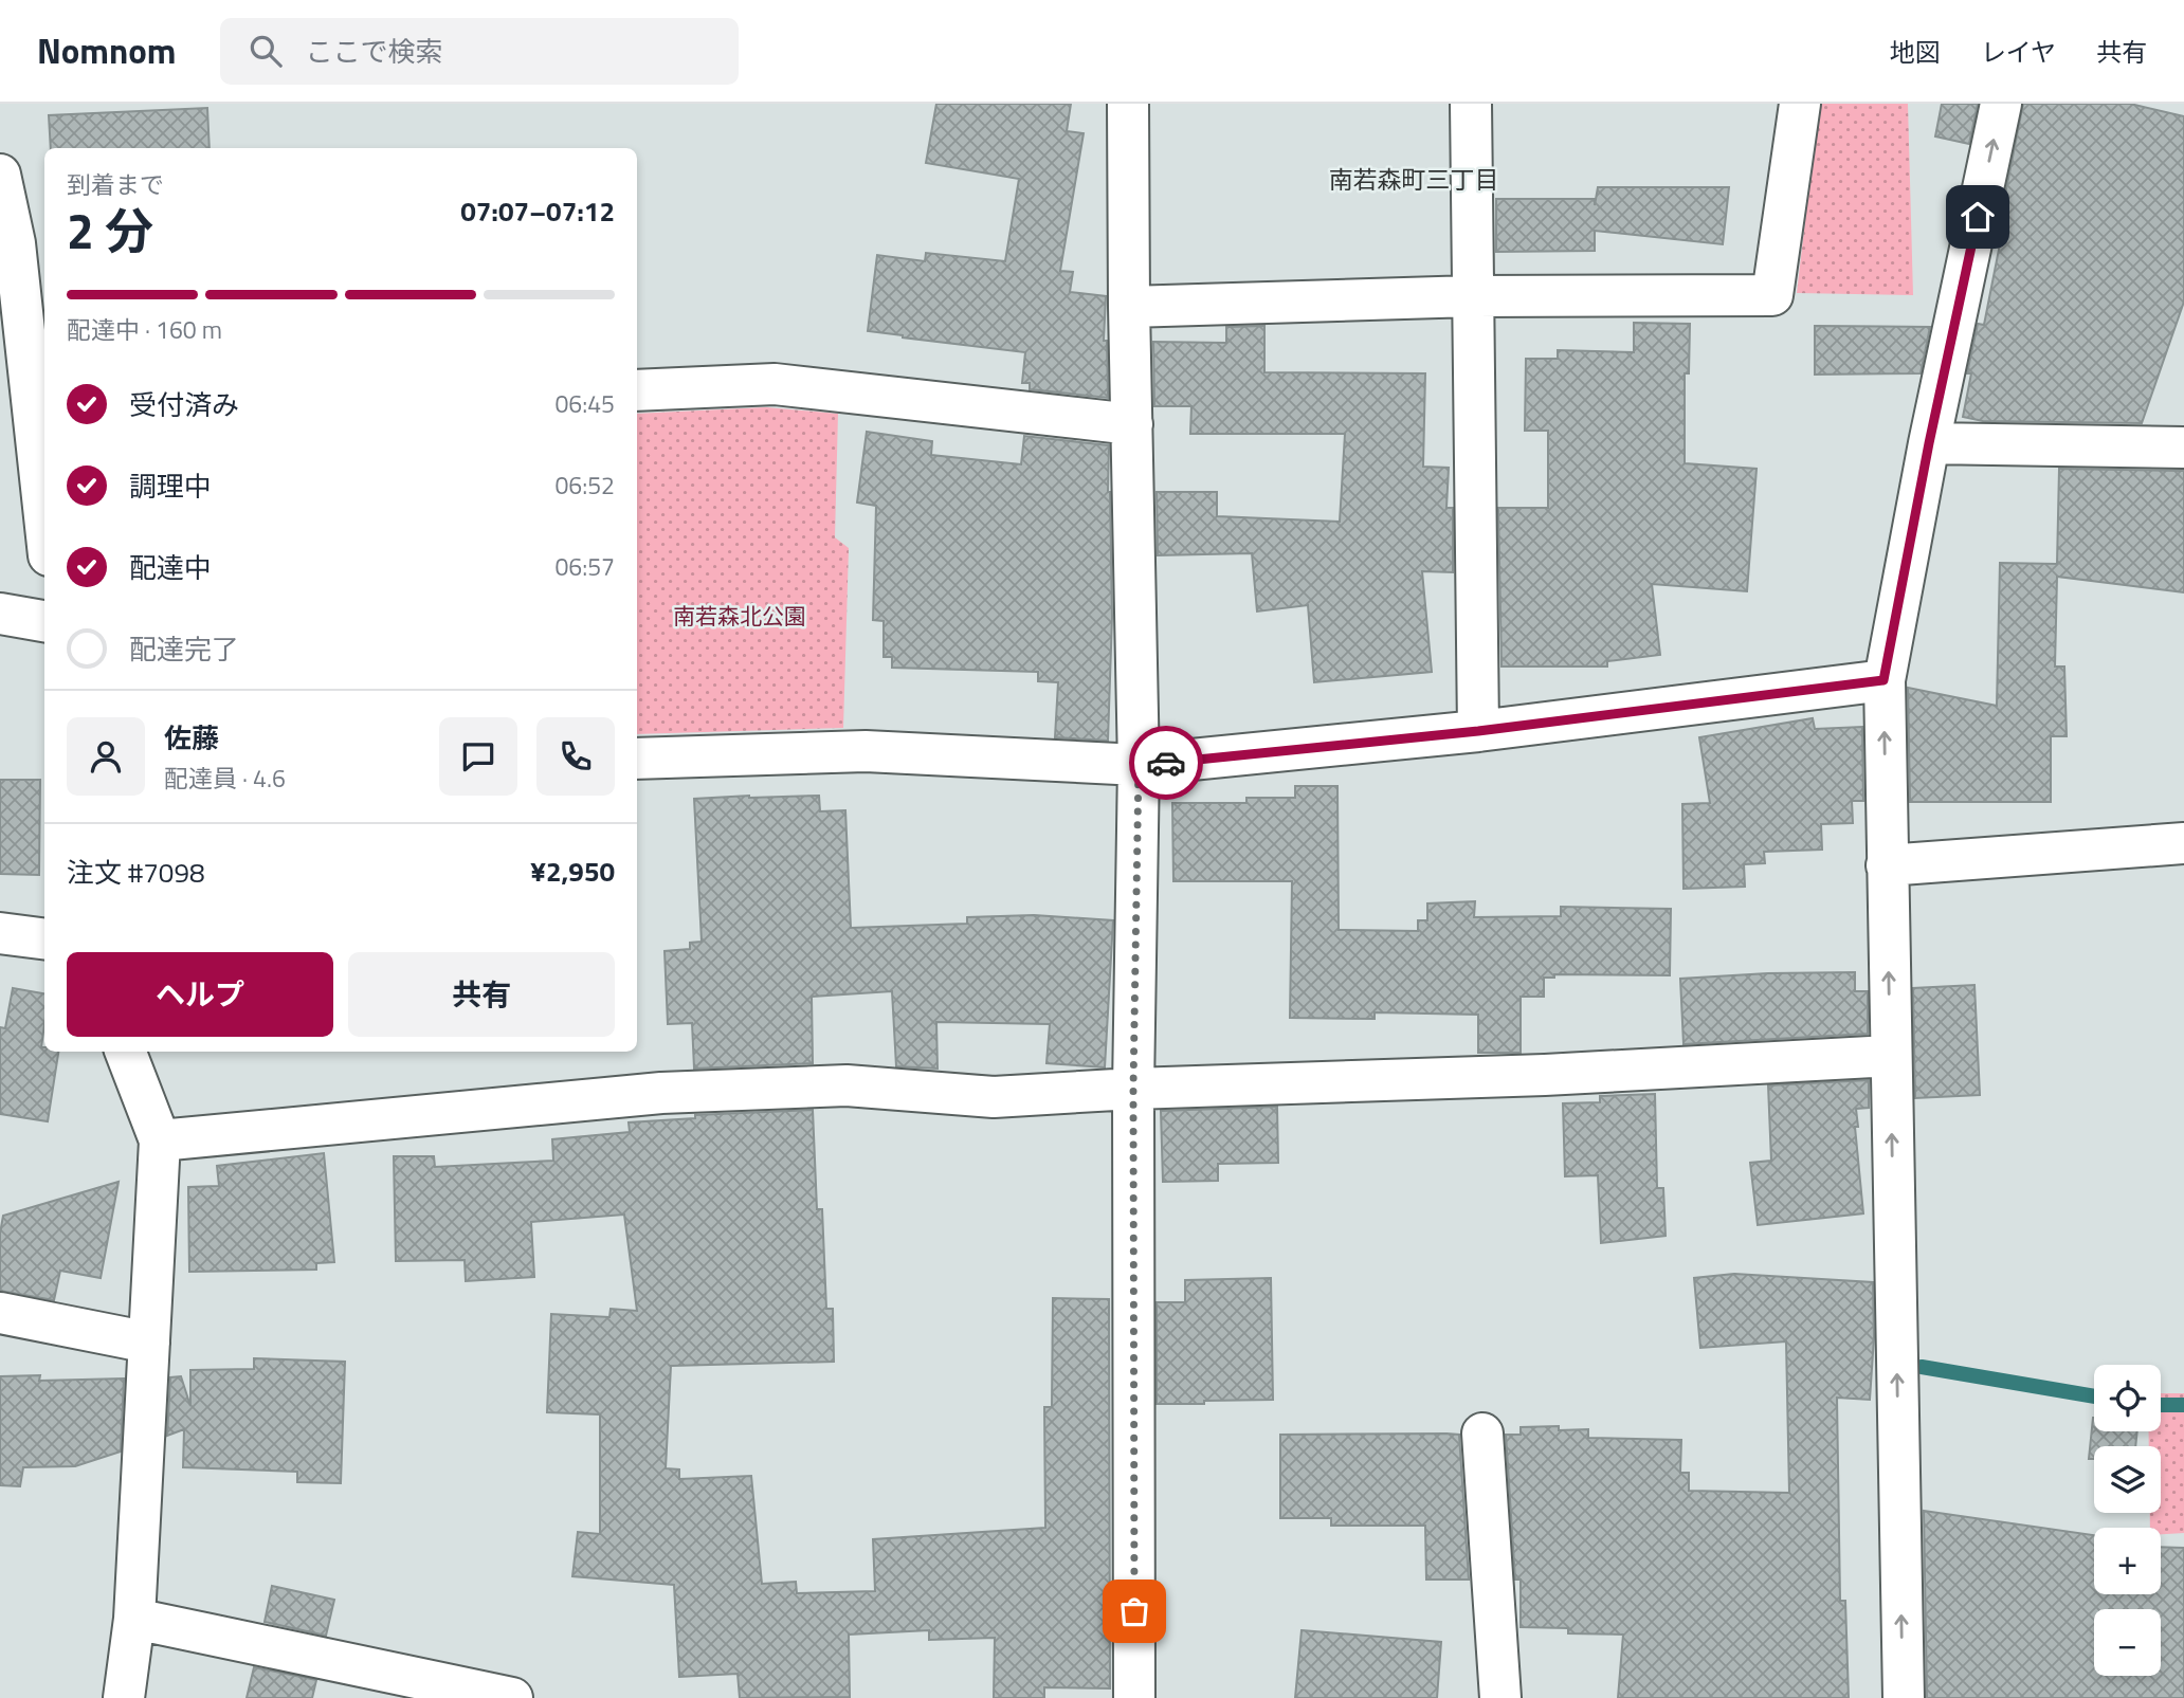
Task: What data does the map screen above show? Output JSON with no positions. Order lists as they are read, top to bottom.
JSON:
{
  "districts": ["南若森町三丁目"],
  "parks": ["南若森北公園"],
  "page": {
    "header": "Nomnom",
    "search": "ここで検索",
    "nav": ["地図", "レイヤ", "共有"],
    "heading": ["2 分", "到着まで", "07:07–07:12"],
    "panel": [
      "佐藤",
      "配達員 · 4.6",
      "注文 #7098",
      "¥2,950"
    ],
    "bar": "配達中 · 160 m",
    "list": [
      ["受付済み", "06:45"],
      ["調理中", "06:52"],
      ["配達中", "06:57"],
      "配達完了"
    ],
    "buttons": ["ヘルプ", "共有"],
    "map_buttons": ["+", "−"]
  }
}
